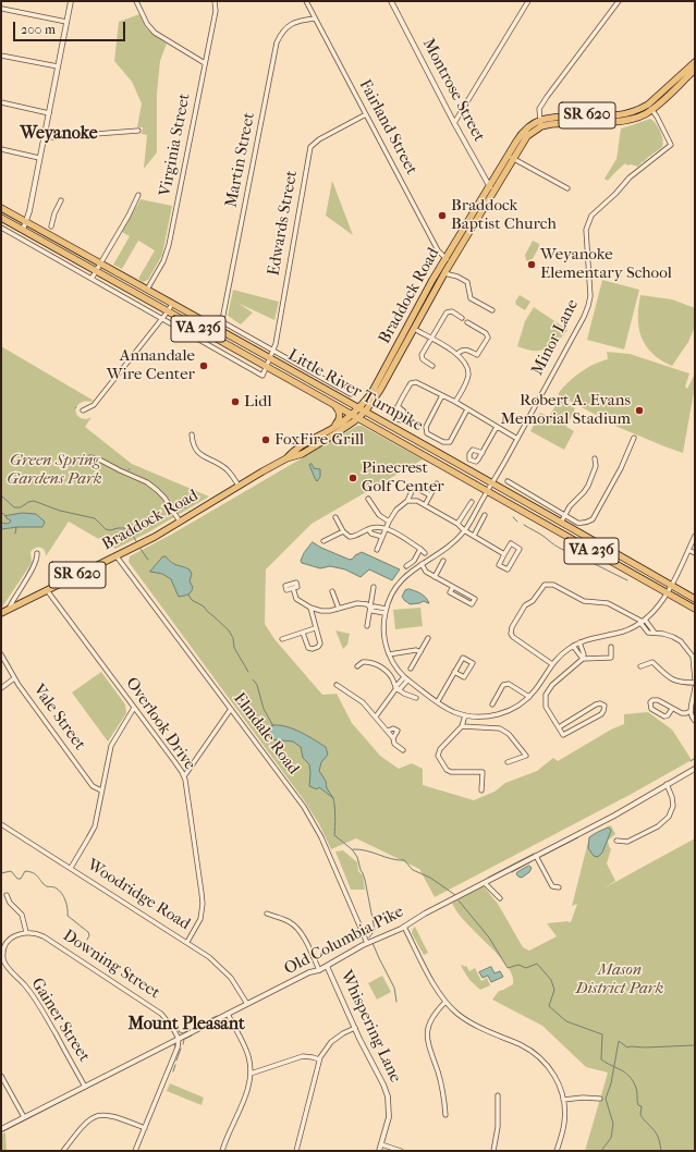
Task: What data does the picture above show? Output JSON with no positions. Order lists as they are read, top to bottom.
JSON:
{
  "streets": {
    "main road": [
      "SR 620",
      "Braddock Road",
      "VA 236",
      "Little River Turnpike"
    ],
    "street": [
      "Montrose Street",
      "Fairland Street",
      "Virginia Street",
      "Martin Street",
      "Edwards Street",
      "Minor Lane",
      "Vale Street",
      "Overlook Drive",
      "Elmdale Road",
      "Woodridge Road",
      "Old Columbia Pike",
      "Downing Street",
      "Gainer Street",
      "Whispering Lane"
    ]
  },
  "crossings": [
    ["Montrose Street", "Braddock Road"],
    ["SR 620", "Braddock Road"],
    ["SR 620", "Minor Lane"],
    ["Fairland Street", "Martin Street"],
    ["Fairland Street", "Edwards Street"],
    ["Fairland Street", "Braddock Road"],
    ["Virginia Street", "Little River Turnpike"],
    ["Martin Street", "Little River Turnpike"],
    ["Edwards Street", "Little River Turnpike"],
    ["Braddock Road", "Little River Turnpike"],
    ["Braddock Road", "Overlook Drive"],
    ["Braddock Road", "Elmdale Road"],
    ["Minor Lane", "Little River Turnpike"],
    ["Overlook Drive", "Woodridge Road"],
    ["Elmdale Road", "Old Columbia Pike"],
    ["Woodridge Road", "Old Columbia Pike"],
    ["Old Columbia Pike", "Downing Street"],
    ["Old Columbia Pike", "Gainer Street"],
    ["Old Columbia Pike", "Whispering Lane"],
    ["Downing Street", "Gainer Street"]
  ],
  "districts": ["Weyanoke", "Mount Pleasant"],
  "parks": ["Green Spring Gardens Park", "Mason District Park"],
  "places": [
    "Braddock Baptist Church",
    "Weyanoke Elementary School",
    "Annandale Wire Center",
    "Lidl",
    "Robert A. Evans Memorial Stadium",
    "FoxFire Grill",
    "Pinecrest Golf Center"
  ],
  "scale_bar": "200 m"
}
